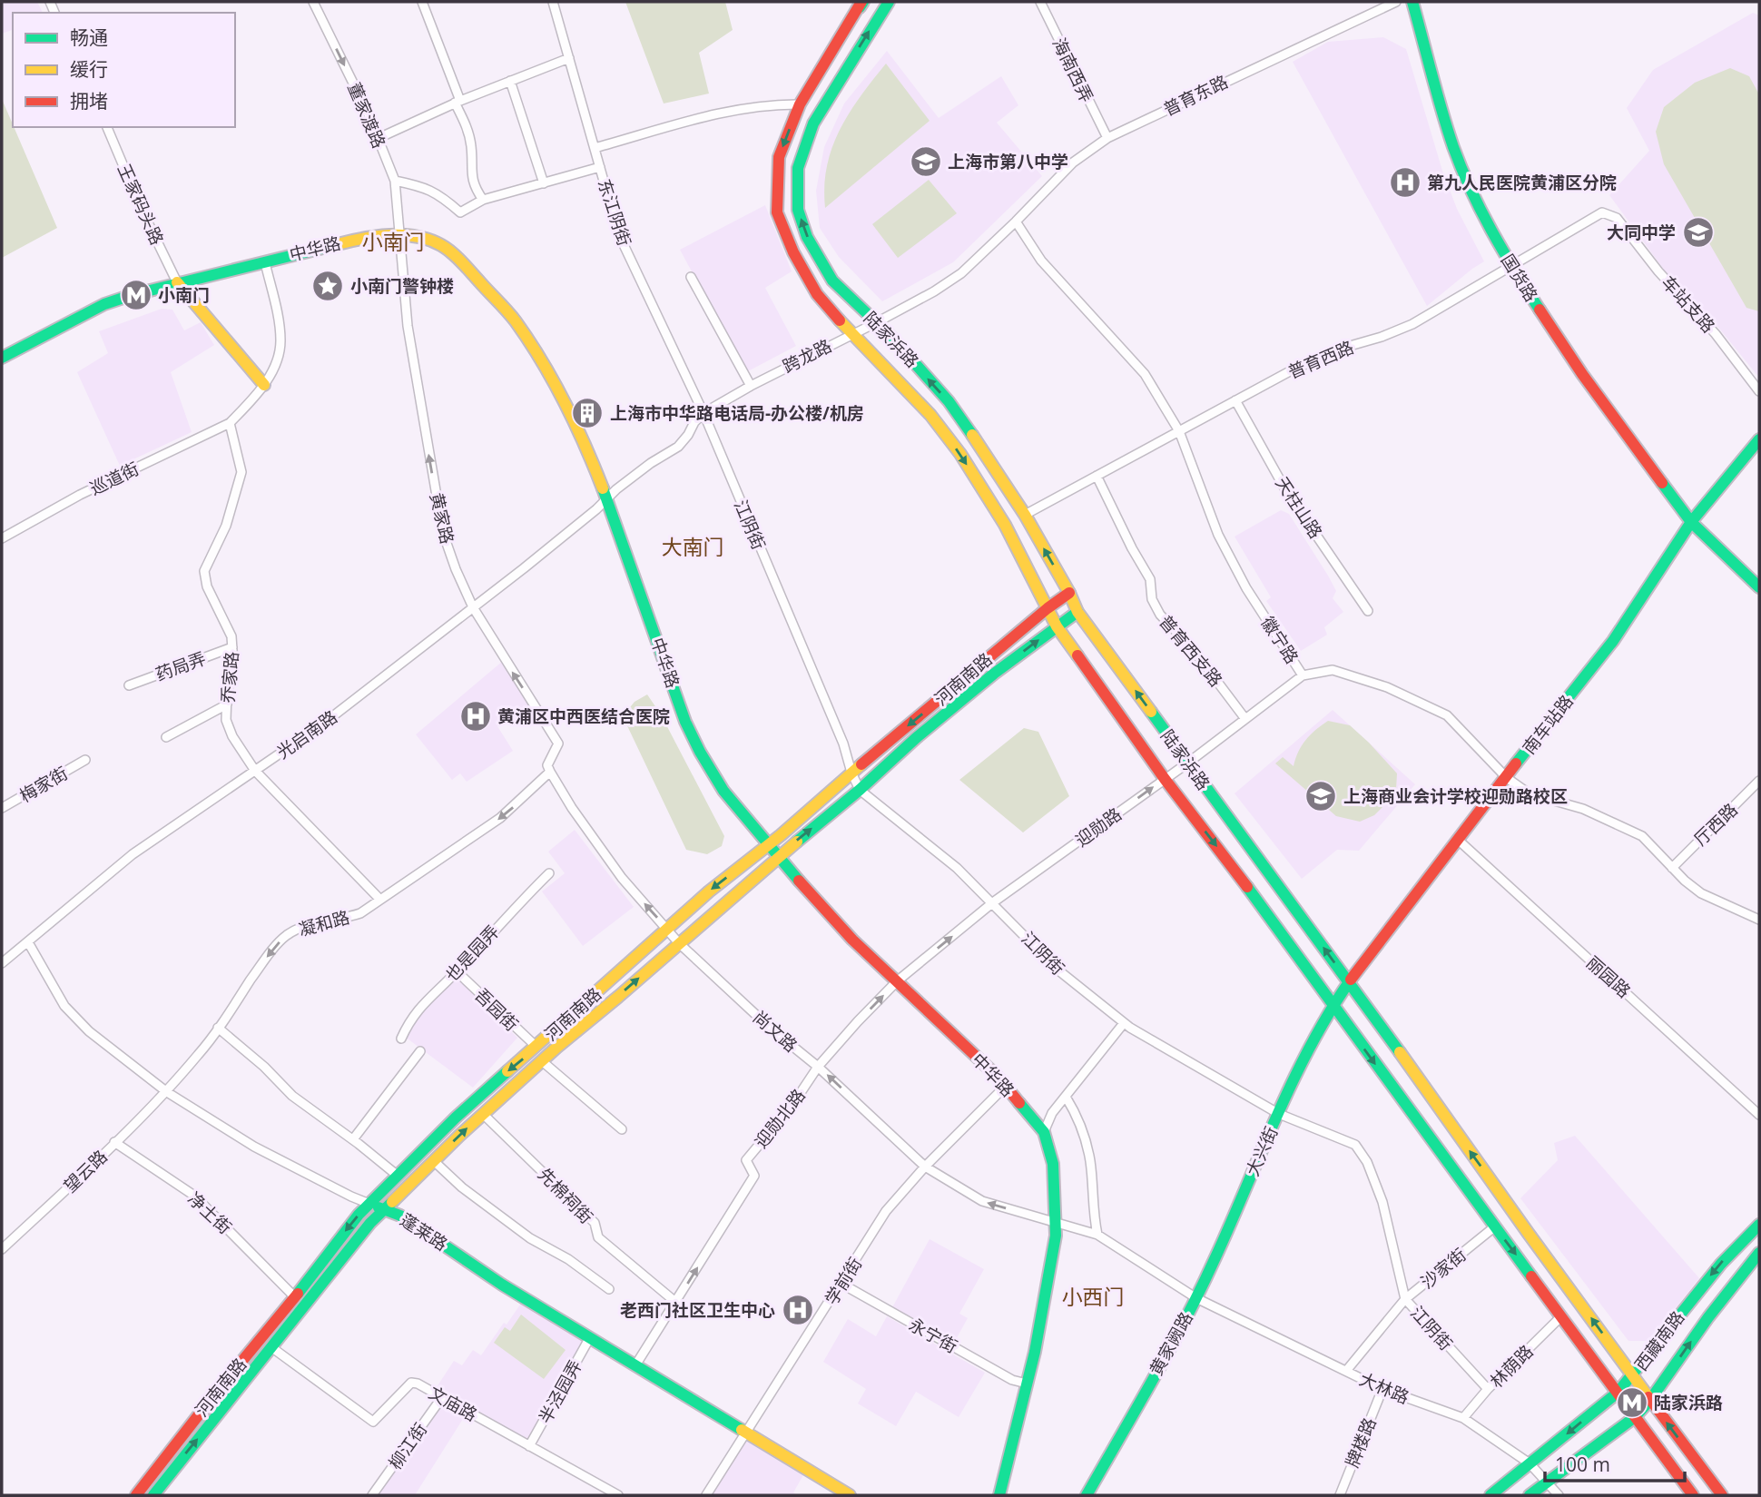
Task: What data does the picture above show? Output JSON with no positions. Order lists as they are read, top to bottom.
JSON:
{
  "streets": {
    "main road": [
      "中华路",
      "国货路",
      "陆家浜路",
      "河南南路",
      "南车站路",
      "大兴街",
      "蓬莱路",
      "西藏南路",
      "黄家阙路"
    ],
    "street": [
      "海南西弄",
      "普育东路",
      "董家渡路",
      "王家码头路",
      "东江阴街",
      "车站支路",
      "跨龙路",
      "普育西路",
      "巡道街",
      "天柱山路",
      "黄家路",
      "江阴街",
      "徽宁路",
      "普育西支路",
      "药局弄",
      "乔家路",
      "光启南路",
      "梅家街",
      "厅西路",
      "迎勋路",
      "凝和路",
      "也是园弄",
      "丽园路",
      "吾园街",
      "尚文路",
      "迎勋北路",
      "望云路",
      "先棉祠街",
      "净土街",
      "沙家街",
      "学前街",
      "永宁街",
      "林荫路",
      "大林路",
      "半泾园弄",
      "文庙路",
      "牌楼路",
      "柳江街"
    ]
  },
  "crossings": [
    ["海南西弄", "普育东路"],
    ["普育东路", "跨龙路"],
    ["普育东路", "徽宁路"],
    ["董家渡路", "中华路"],
    ["董家渡路", "黄家路"],
    ["王家码头路", "中华路"],
    ["东江阴街", "跨龙路"],
    ["东江阴街", "江阴街"],
    ["中华路", "跨龙路"],
    ["中华路", "黄家路"],
    ["中华路", "河南南路"],
    ["中华路", "光启南路"],
    ["中华路", "迎勋路"],
    ["中华路", "尚文路"],
    ["中华路", "迎勋北路"],
    ["中华路", "学前街"],
    ["中华路", "永宁街"],
    ["中华路", "黄家阙路"],
    ["国货路", "普育西路"],
    ["国货路", "南车站路"],
    ["车站支路", "普育西路"],
    ["陆家浜路", "跨龙路"],
    ["陆家浜路", "普育西路"],
    ["陆家浜路", "河南南路"],
    ["陆家浜路", "南车站路"],
    ["陆家浜路", "迎勋路"],
    ["陆家浜路", "大兴街"],
    ["陆家浜路", "沙家街"],
    ["陆家浜路", "西藏南路"],
    ["陆家浜路", "林荫路"],
    ["跨龙路", "江阴街"],
    ["跨龙路", "徽宁路"],
    ["跨龙路", "光启南路"],
    ["普育西路", "天柱山路"],
    ["普育西路", "徽宁路"],
    ["普育西路", "普育西支路"],
    ["巡道街", "乔家路"],
    ["黄家路", "光启南路"],
    ["黄家路", "凝和路"],
    ["黄家路", "尚文路"],
    ["江阴街", "河南南路"],
    ["江阴街", "迎勋路"],
    ["江阴街", "大兴街"],
    ["江阴街", "沙家街"],
    ["江阴街", "林荫路"],
    ["徽宁路", "南车站路"],
    ["徽宁路", "厅西路"],
    ["徽宁路", "迎勋路"],
    ["普育西支路", "迎勋路"],
    ["药局弄", "乔家路"],
    ["乔家路", "光启南路"],
    ["乔家路", "凝和路"],
    ["河南南路", "吾园街"],
    ["河南南路", "尚文路"],
    ["河南南路", "先棉祠街"],
    ["河南南路", "净土街"],
    ["河南南路", "蓬莱路"],
    ["河南南路", "文庙路"],
    ["南车站路", "丽园路"],
    ["南车站路", "大兴街"],
    ["光启南路", "蓬莱路"],
    ["迎勋路", "迎勋北路"],
    ["凝和路", "尚文路"],
    ["凝和路", "望云路"],
    ["凝和路", "蓬莱路"],
    ["也是园弄", "吾园街"],
    ["尚文路", "迎勋北路"],
    ["尚文路", "学前街"],
    ["尚文路", "黄家阙路"],
    ["迎勋北路", "先棉祠街"],
    ["迎勋北路", "蓬莱路"],
    ["大兴街", "黄家阙路"],
    ["大兴街", "大林路"],
    ["望云路", "净土街"],
    ["望云路", "蓬莱路"],
    ["蓬莱路", "学前街"],
    ["蓬莱路", "半泾园弄"],
    ["沙家街", "大林路"],
    ["学前街", "永宁街"],
    ["西藏南路", "大林路"],
    ["黄家阙路", "大林路"],
    ["林荫路", "大林路"],
    ["大林路", "牌楼路"],
    ["半泾园弄", "文庙路"],
    ["文庙路", "柳江街"]
  ],
  "one_way": [
    "董家渡路",
    "黄家路",
    "迎勋路",
    "凝和路",
    "尚文路",
    "迎勋北路"
  ],
  "districts": ["小南门", "大南门", "小西门"],
  "places": {
    "school or university": ["上海市第八中学", "大同中学", "上海商业会计学校迎勋路校区"],
    "hospital": ["第九人民医院黄浦区分院", "黄浦区中西医结合医院", "老西门社区卫生中心"],
    "place": ["小南门警钟楼"],
    "metro station": ["小南门", "陆家浜路"],
    "building": ["上海市中华路电话局-办公楼/机房"]
  },
  "legend": ["畅通", "缓行", "拥堵"],
  "scale_bar": "100 m"
}
